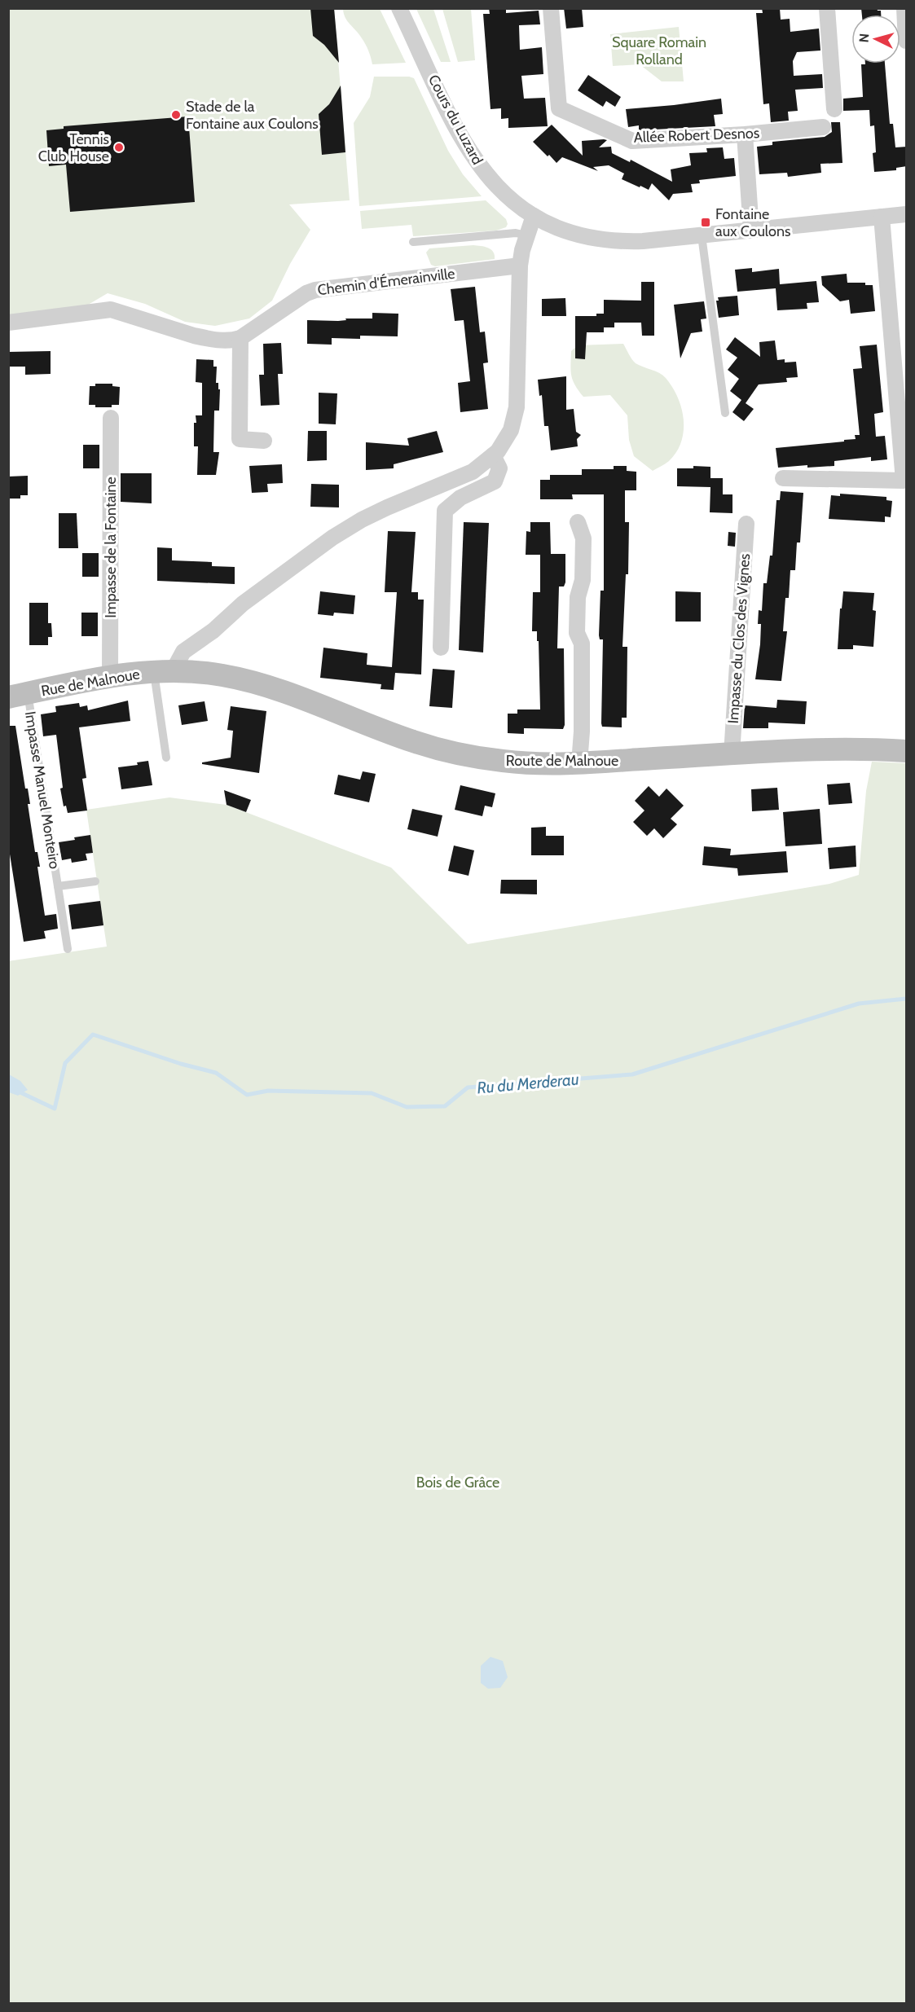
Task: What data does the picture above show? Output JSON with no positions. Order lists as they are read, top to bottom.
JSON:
{
  "streets": {
    "main road": ["Rue de Malnoue", "Route de Malnoue"],
    "street": [
      "Cours du Luzard",
      "Allée Robert Desnos",
      "Chemin d'Émerainville",
      "Impasse de la Fontaine",
      "Impasse du Clos des Vignes"
    ],
    "lane": ["Impasse Manuel Monteiro"]
  },
  "crossings": [
    ["Impasse de la Fontaine", "Rue de Malnoue"],
    ["Impasse du Clos des Vignes", "Route de Malnoue"],
    ["Rue de Malnoue", "Route de Malnoue"],
    ["Rue de Malnoue", "Impasse Manuel Monteiro"]
  ],
  "water": ["Ru du Merderau"],
  "parks": ["Square Romain Rolland", "Bois de Grâce"],
  "places": {
    "other": ["Stade de la Fontaine aux Coulons", "Tennis Club House"],
    "transit": ["Fontaine aux Coulons"]
  },
  "north": "left"
}
